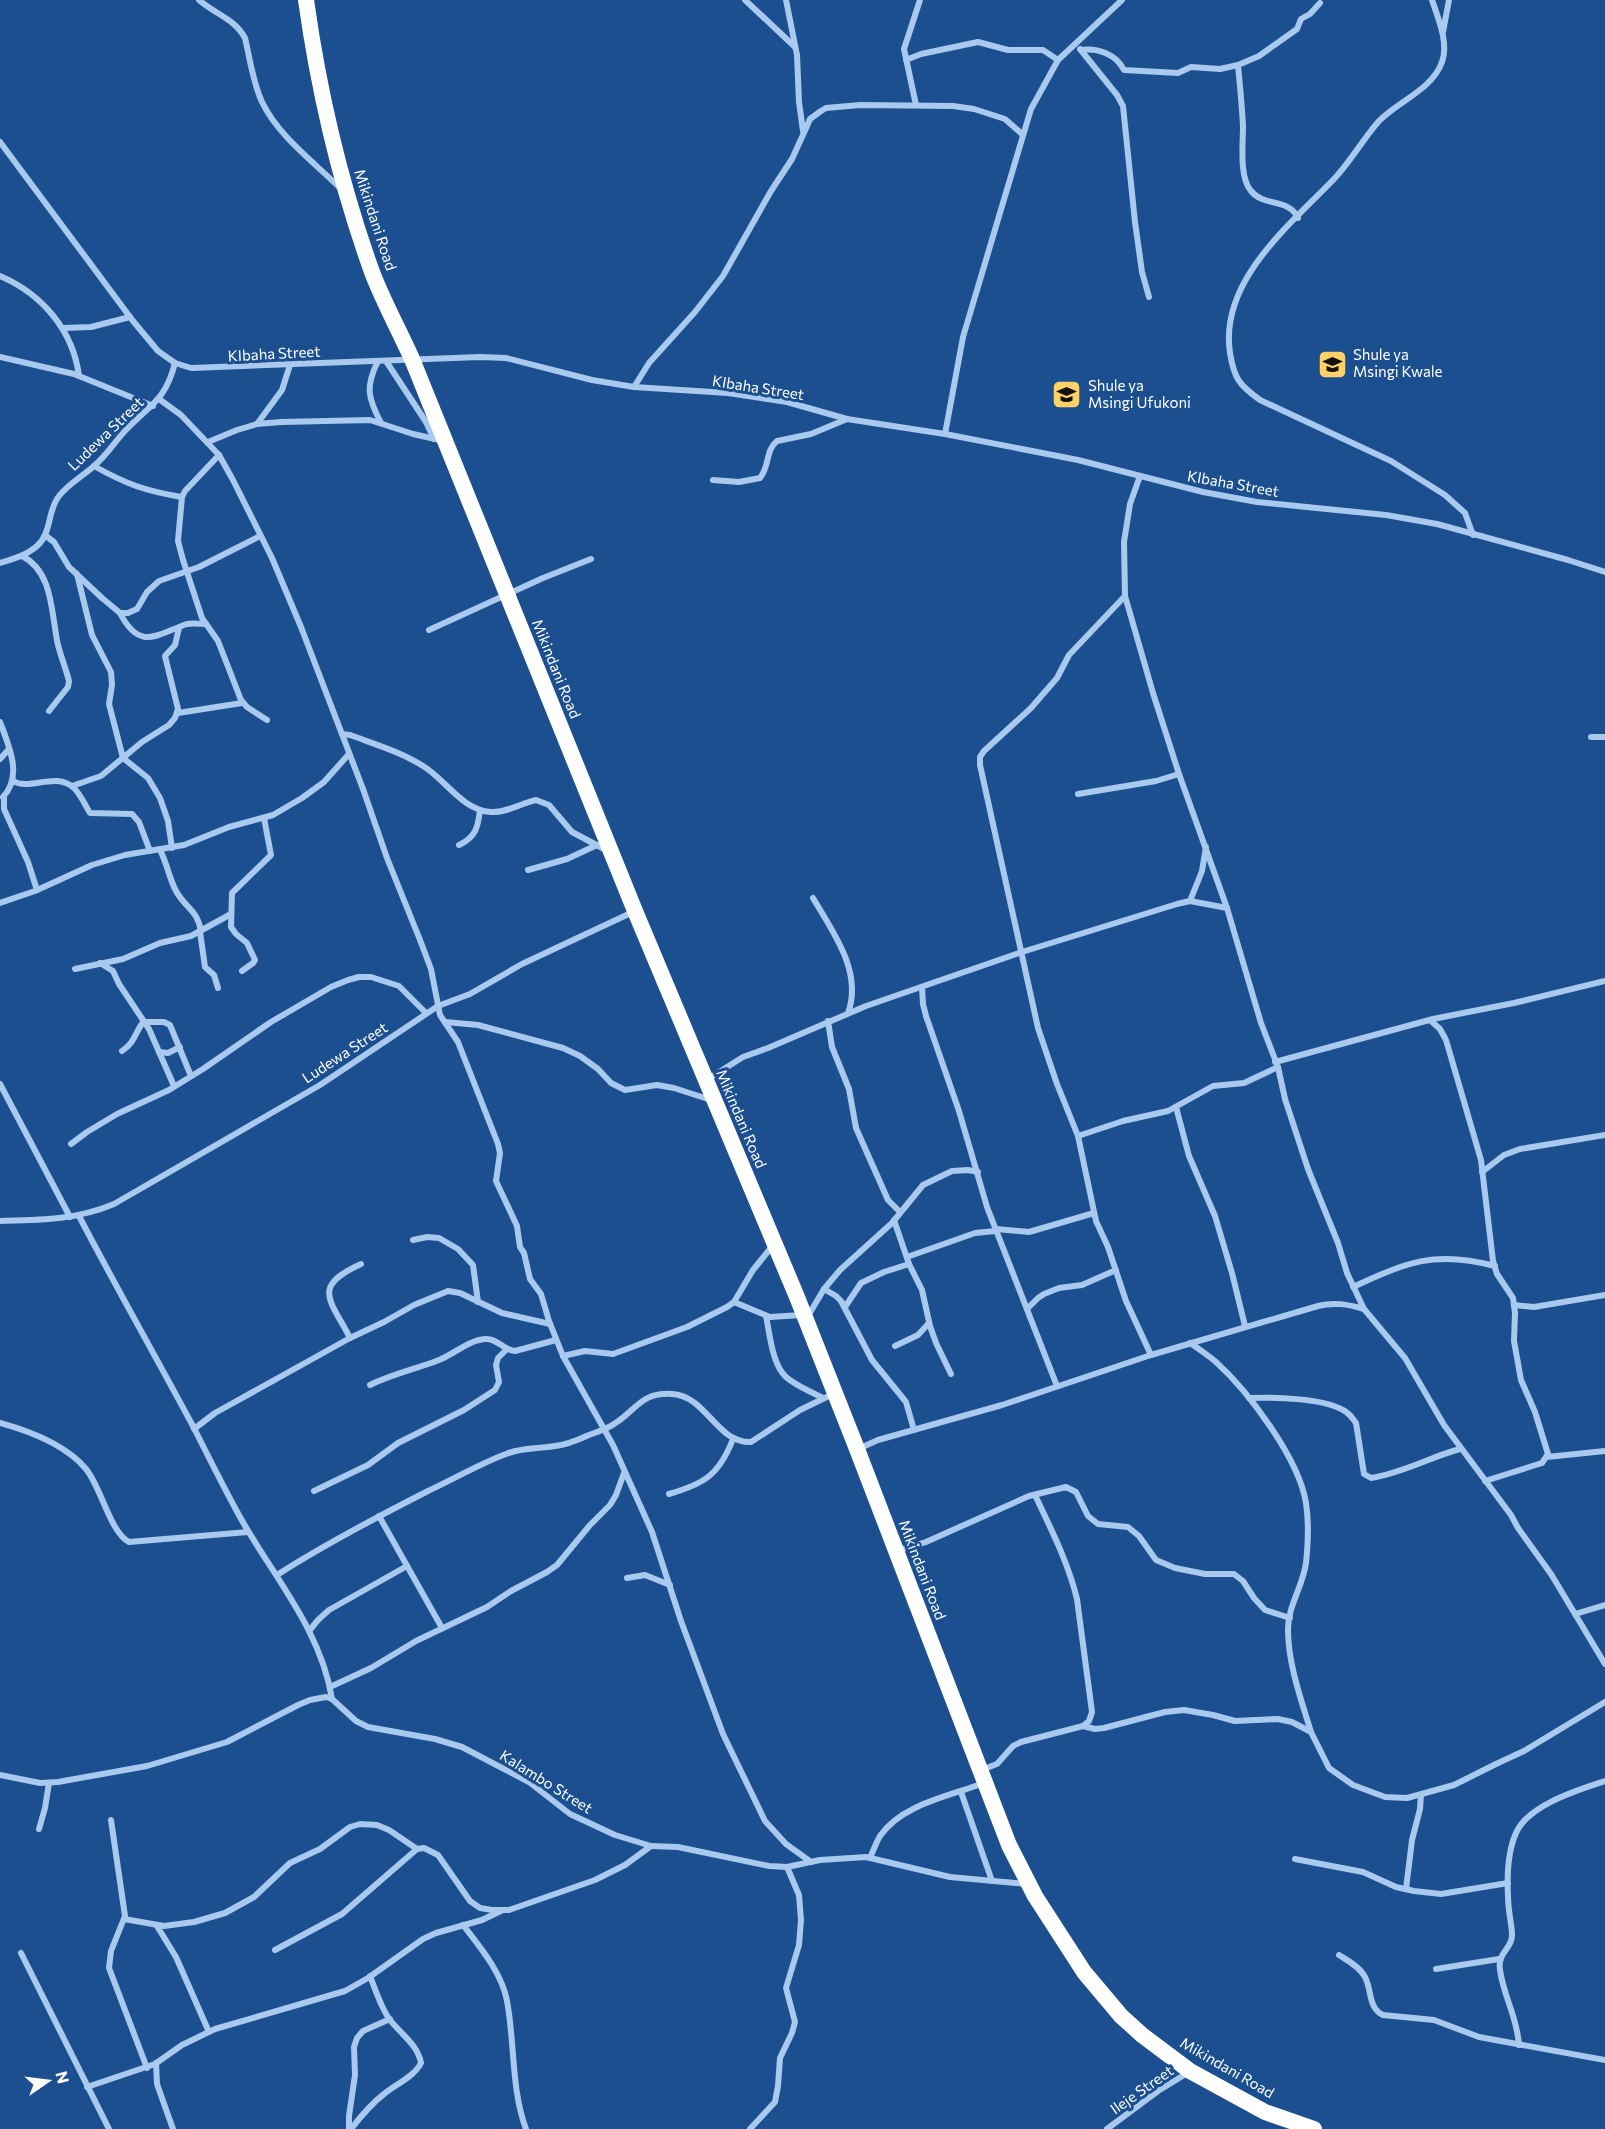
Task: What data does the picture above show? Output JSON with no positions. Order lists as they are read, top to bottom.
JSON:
{
  "streets": {
    "highway": ["Mikindani Road"],
    "street": [
      "KIbaha Street",
      "Ludewa Street",
      "Kalambo Street",
      "Ileje Street"
    ]
  },
  "crossings": [
    ["Mikindani Road", "KIbaha Street"],
    ["Mikindani Road", "Ludewa Street"],
    ["Mikindani Road", "Kalambo Street"],
    ["Mikindani Road", "Ileje Street"],
    ["KIbaha Street", "Ludewa Street"]
  ],
  "places": {
    "school or university": ["Shule ya Msingi Kwale", "Shule ya Msingi Ufukoni"]
  },
  "north": "right"
}
